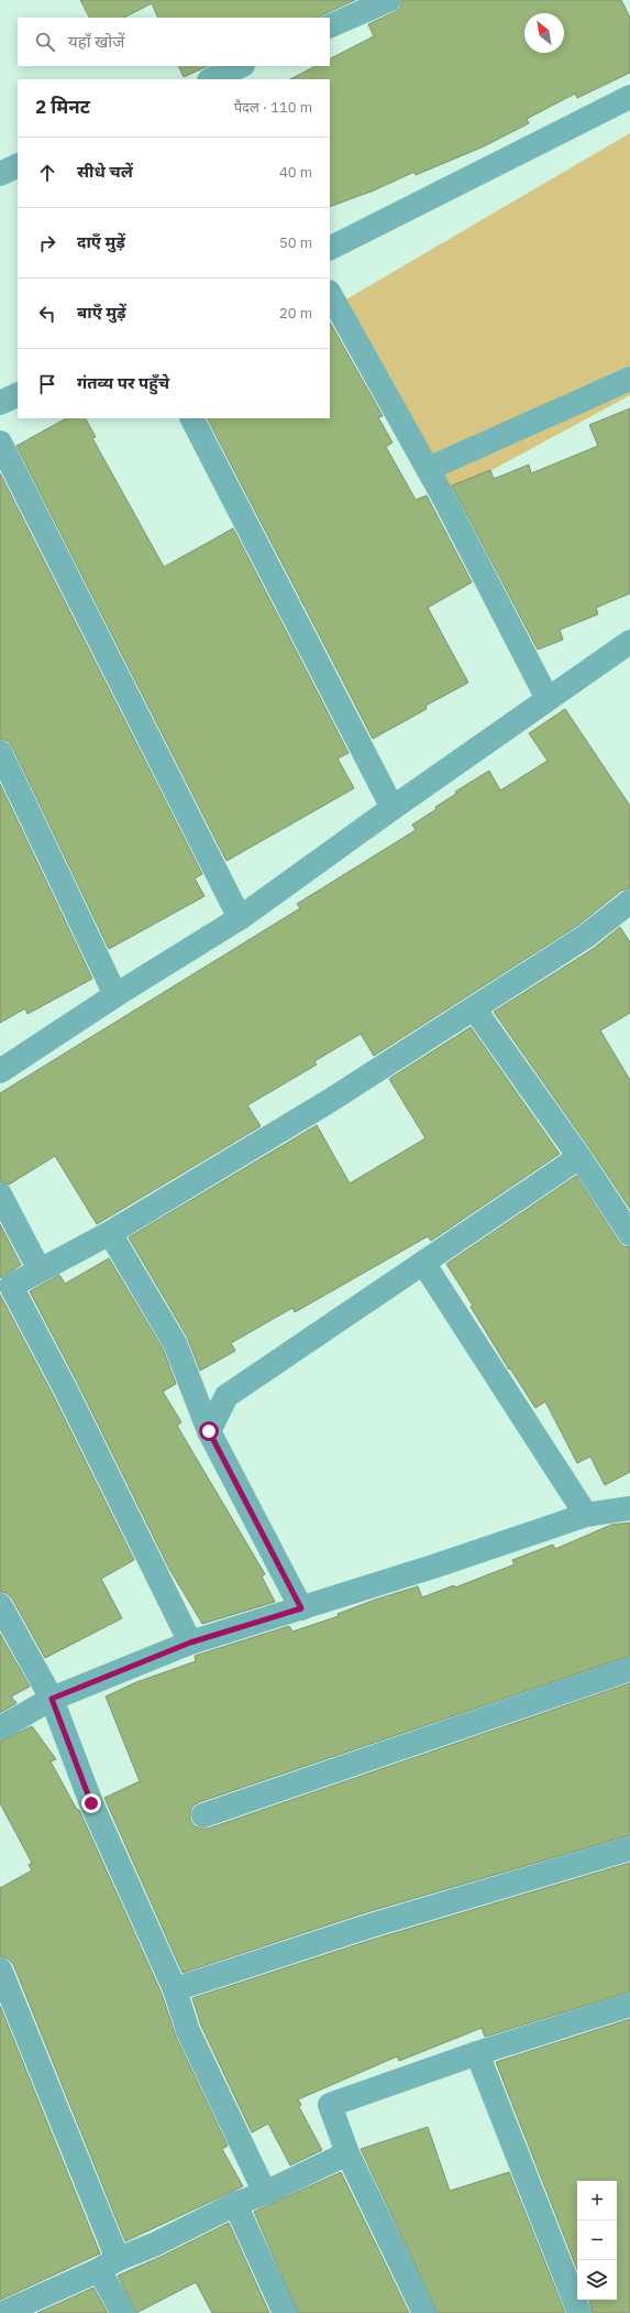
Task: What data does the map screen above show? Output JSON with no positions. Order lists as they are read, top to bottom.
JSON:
{
  "north": "top left",
  "page": {
    "search": "यहाँ खोजें",
    "heading": ["2 मिनट", "पैदल · 110 m"],
    "list": [
      ["सीधे चलें", "40 m"],
      ["दाएँ मुड़ें", "50 m"],
      ["बाएँ मुड़ें", "20 m"],
      "गंतव्य पर पहुँचे"
    ],
    "map_buttons": ["+", "−"]
  }
}
